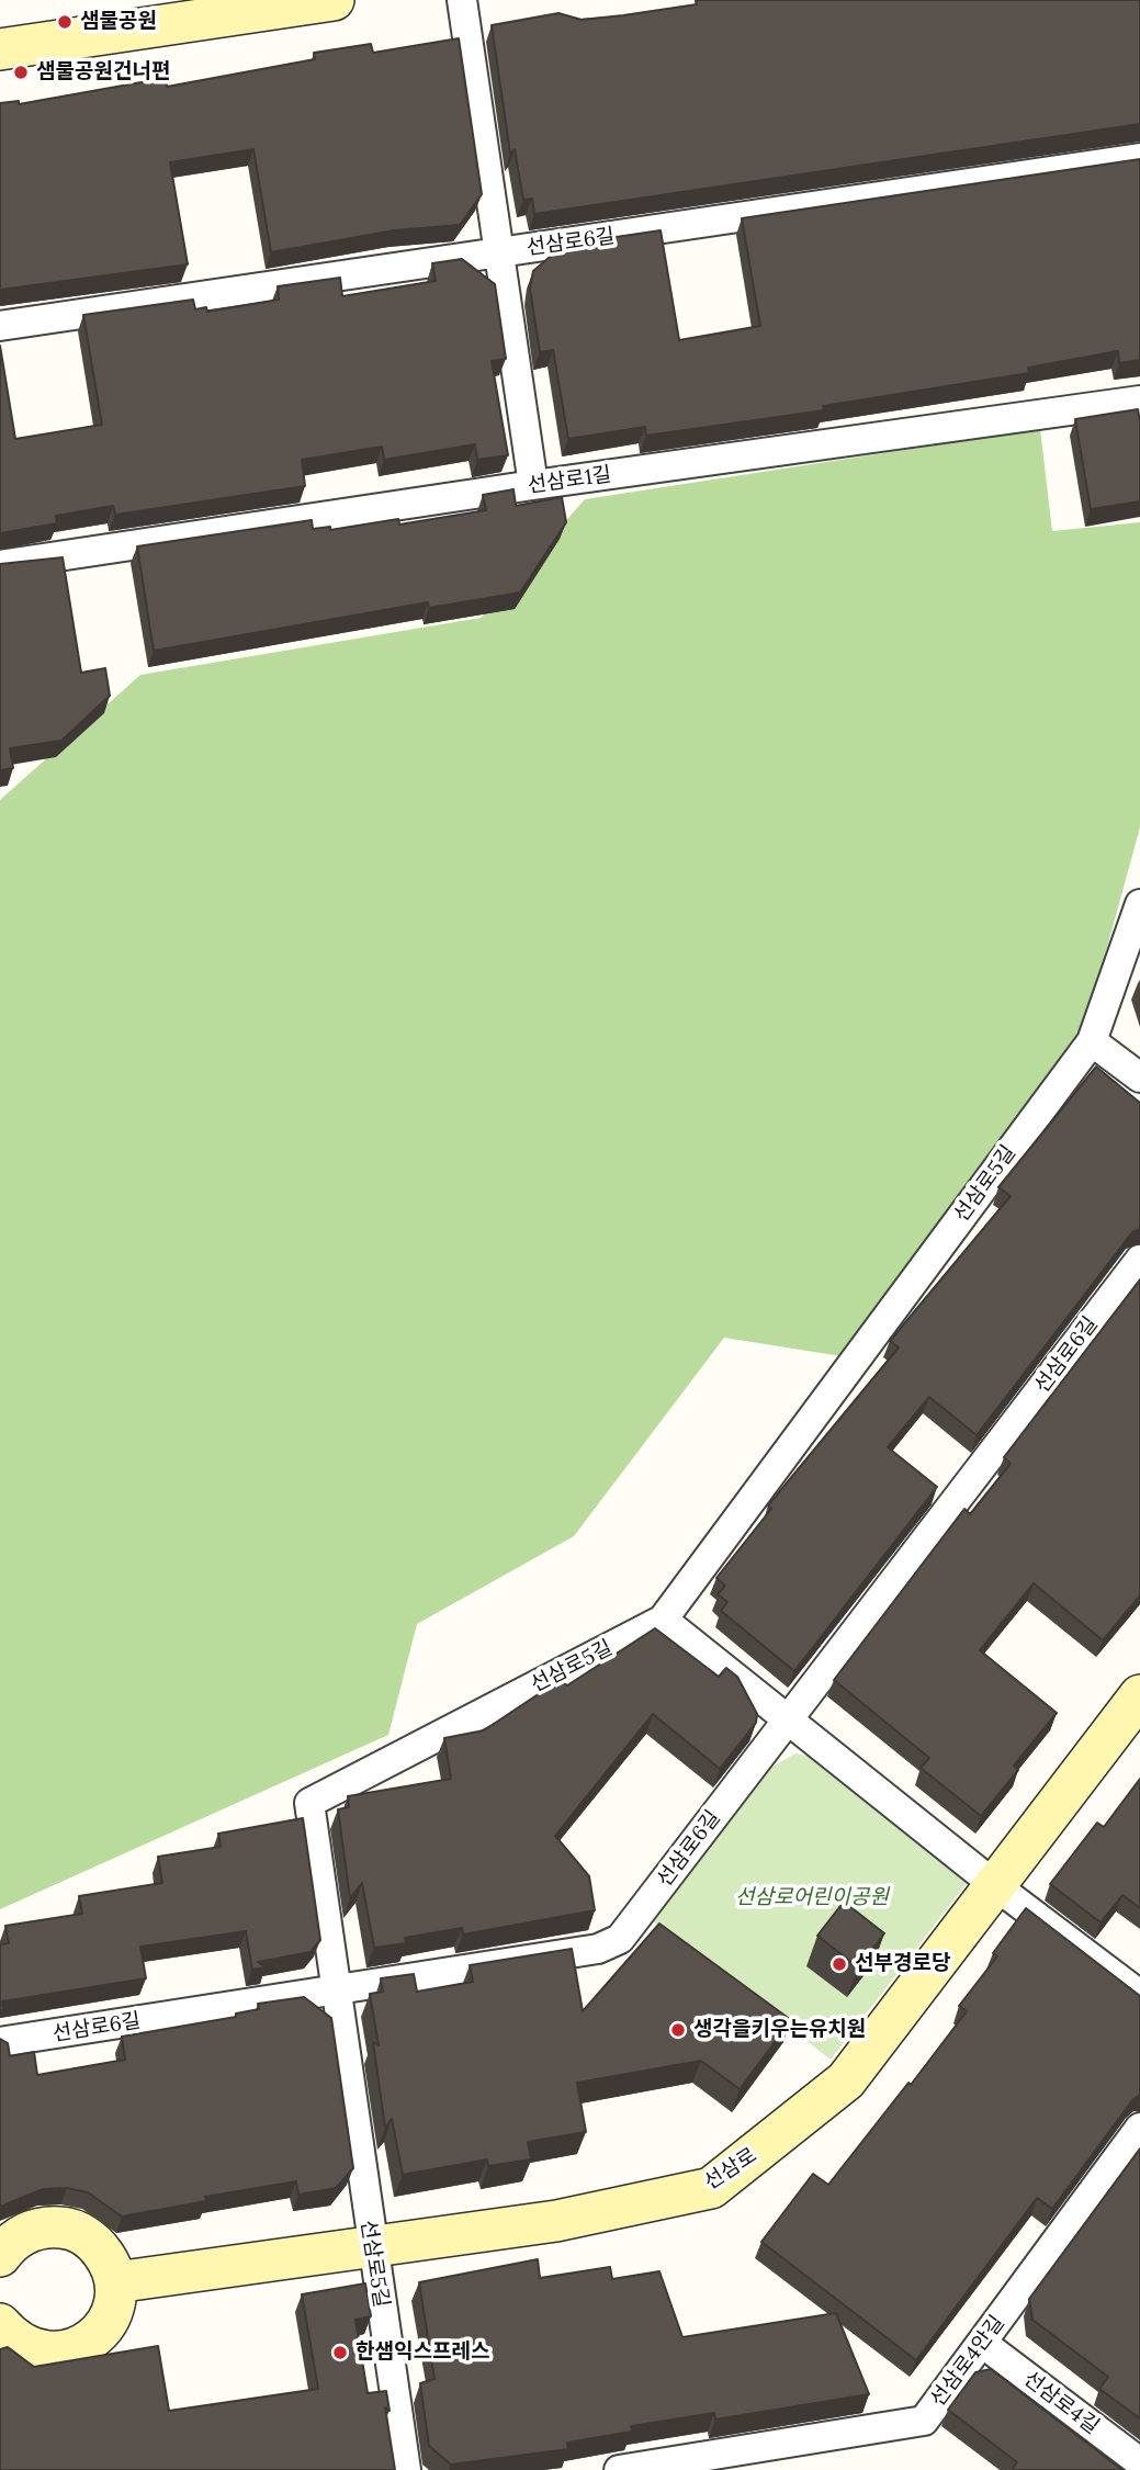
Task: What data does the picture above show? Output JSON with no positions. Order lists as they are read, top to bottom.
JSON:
{
  "streets": {
    "street": [
      "선삼로6길",
      "선삼로1길",
      "선삼로5길",
      "선삼로",
      "선삼로4안길",
      "선삼로4길"
    ]
  },
  "crossings": [
    ["선삼로6길", "선삼로5길"],
    ["선삼로5길", "선삼로"],
    ["선삼로4안길", "선삼로4길"]
  ],
  "parks": ["선삼로어린이공원"],
  "places": [
    "샘물공원",
    "샘물공원건너편",
    "선부경로당",
    "생각을키우는유치원",
    "한샘익스프레스"
  ]
}
